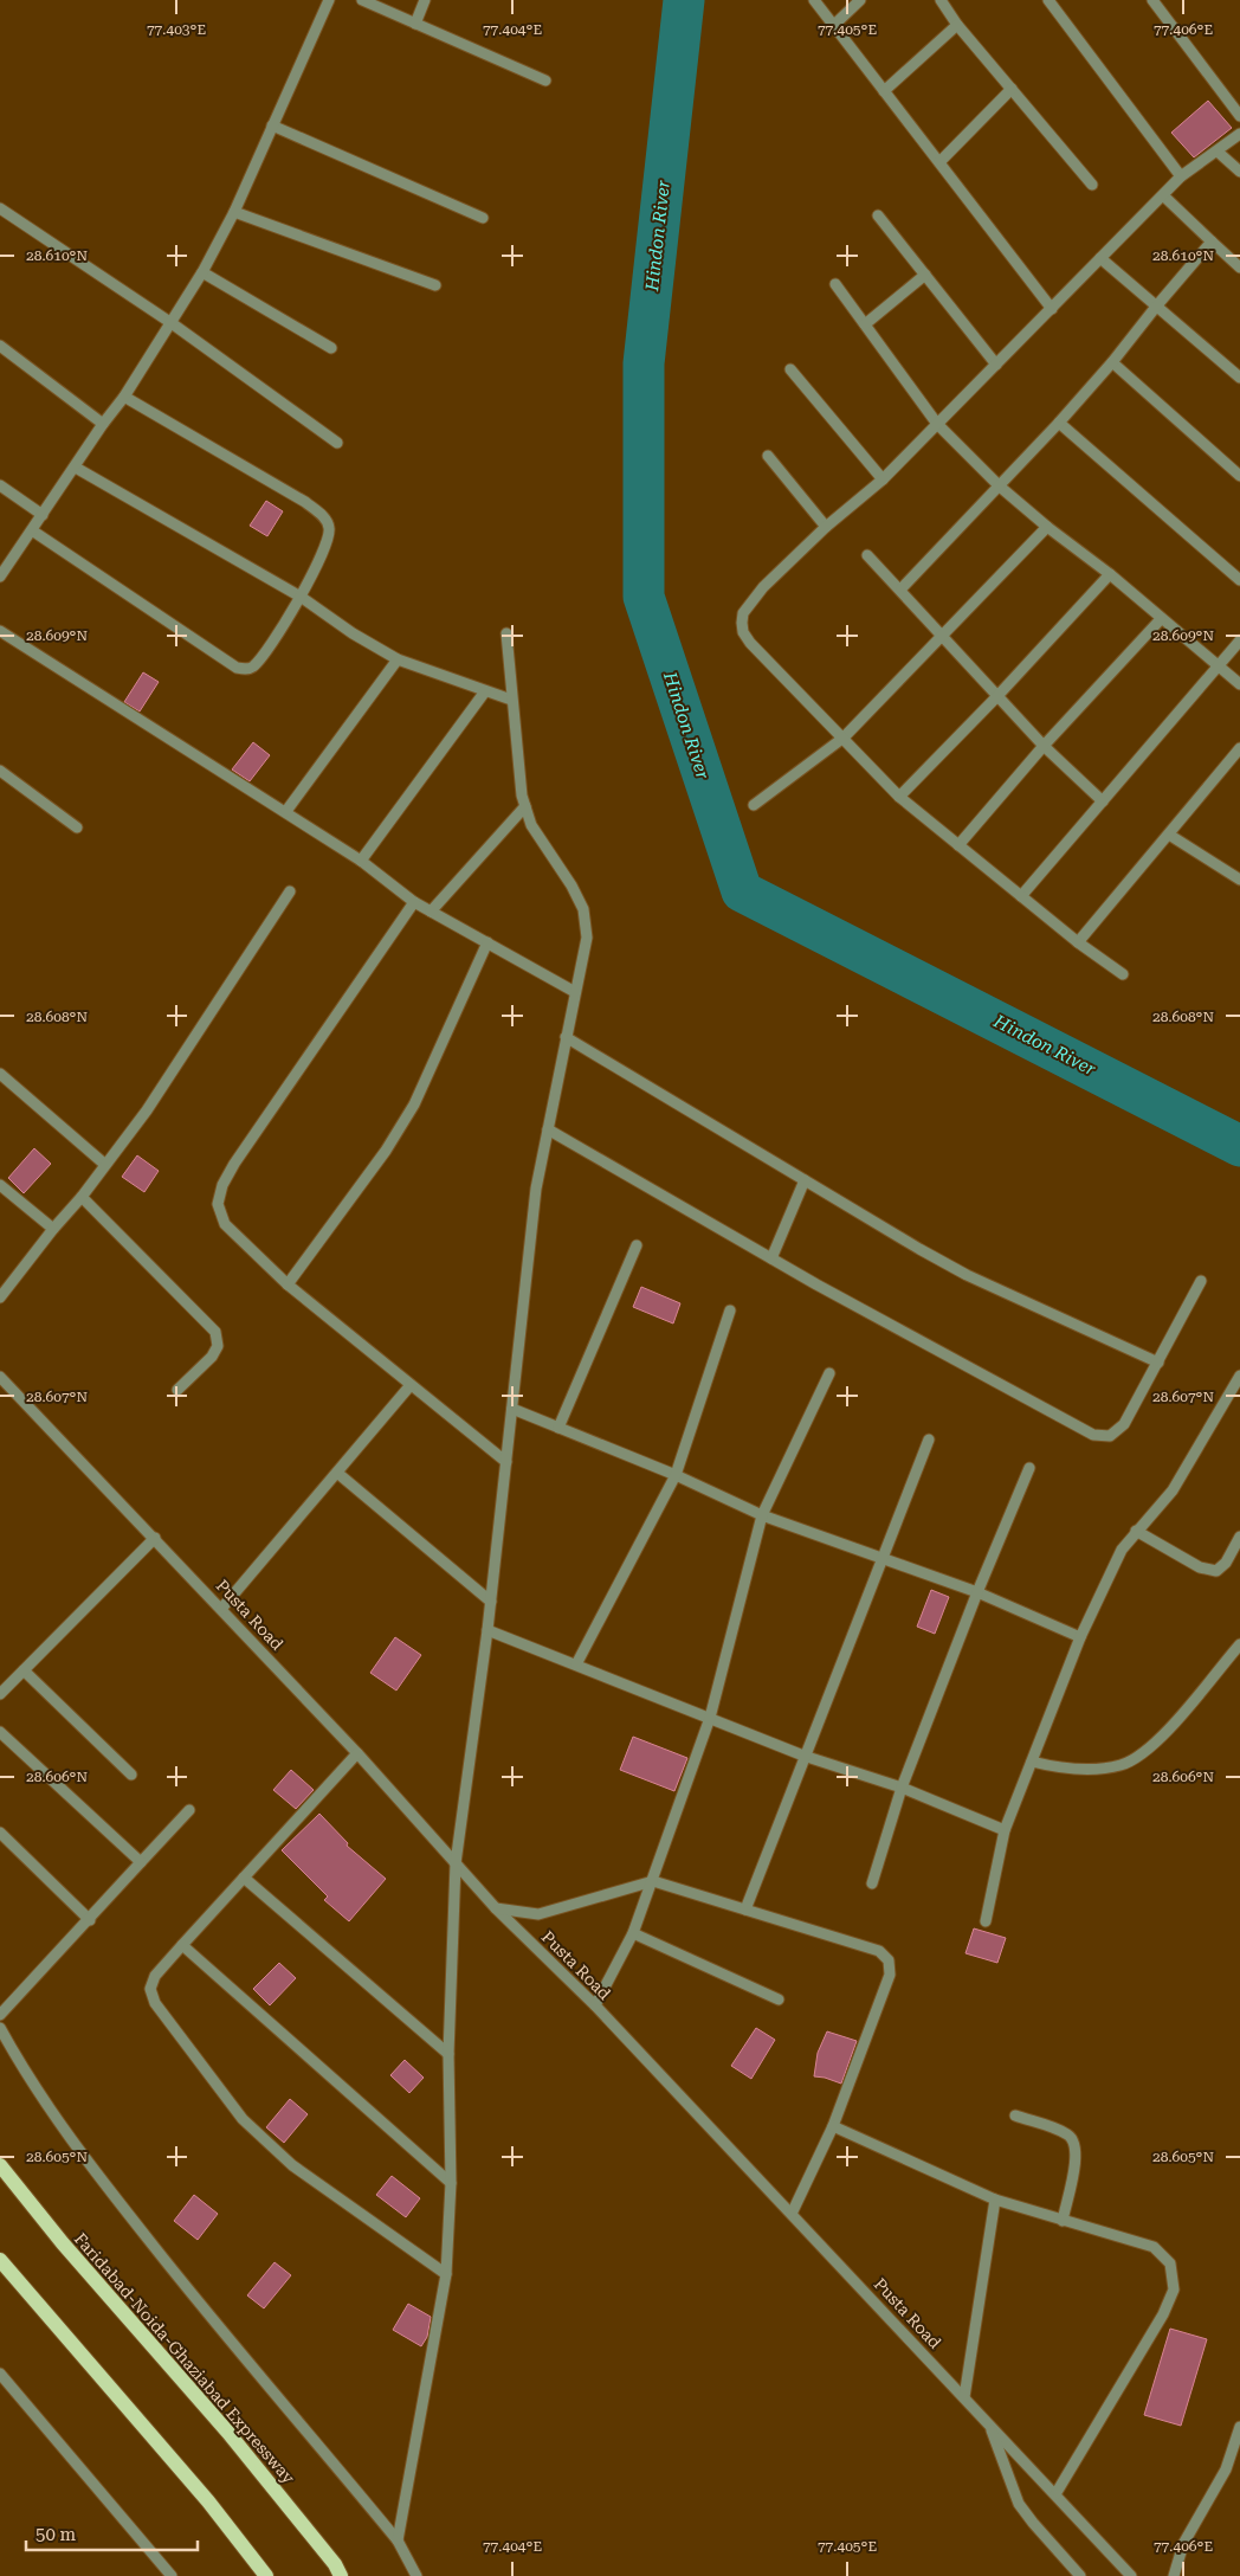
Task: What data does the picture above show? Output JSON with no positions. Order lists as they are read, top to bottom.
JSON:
{
  "streets": {
    "main road": ["Faridabad-Noida-Ghaziabad Expressway"],
    "street": ["Pusta Road"]
  },
  "water": ["Hindon River"],
  "scale_bar": "50 m",
  "coordinates": [
    "77.403°E",
    "77.404°E",
    "77.405°E",
    "77.406°E",
    "28.610°N",
    "28.609°N",
    "28.608°N",
    "28.607°N",
    "28.606°N",
    "28.605°N"
  ]
}
